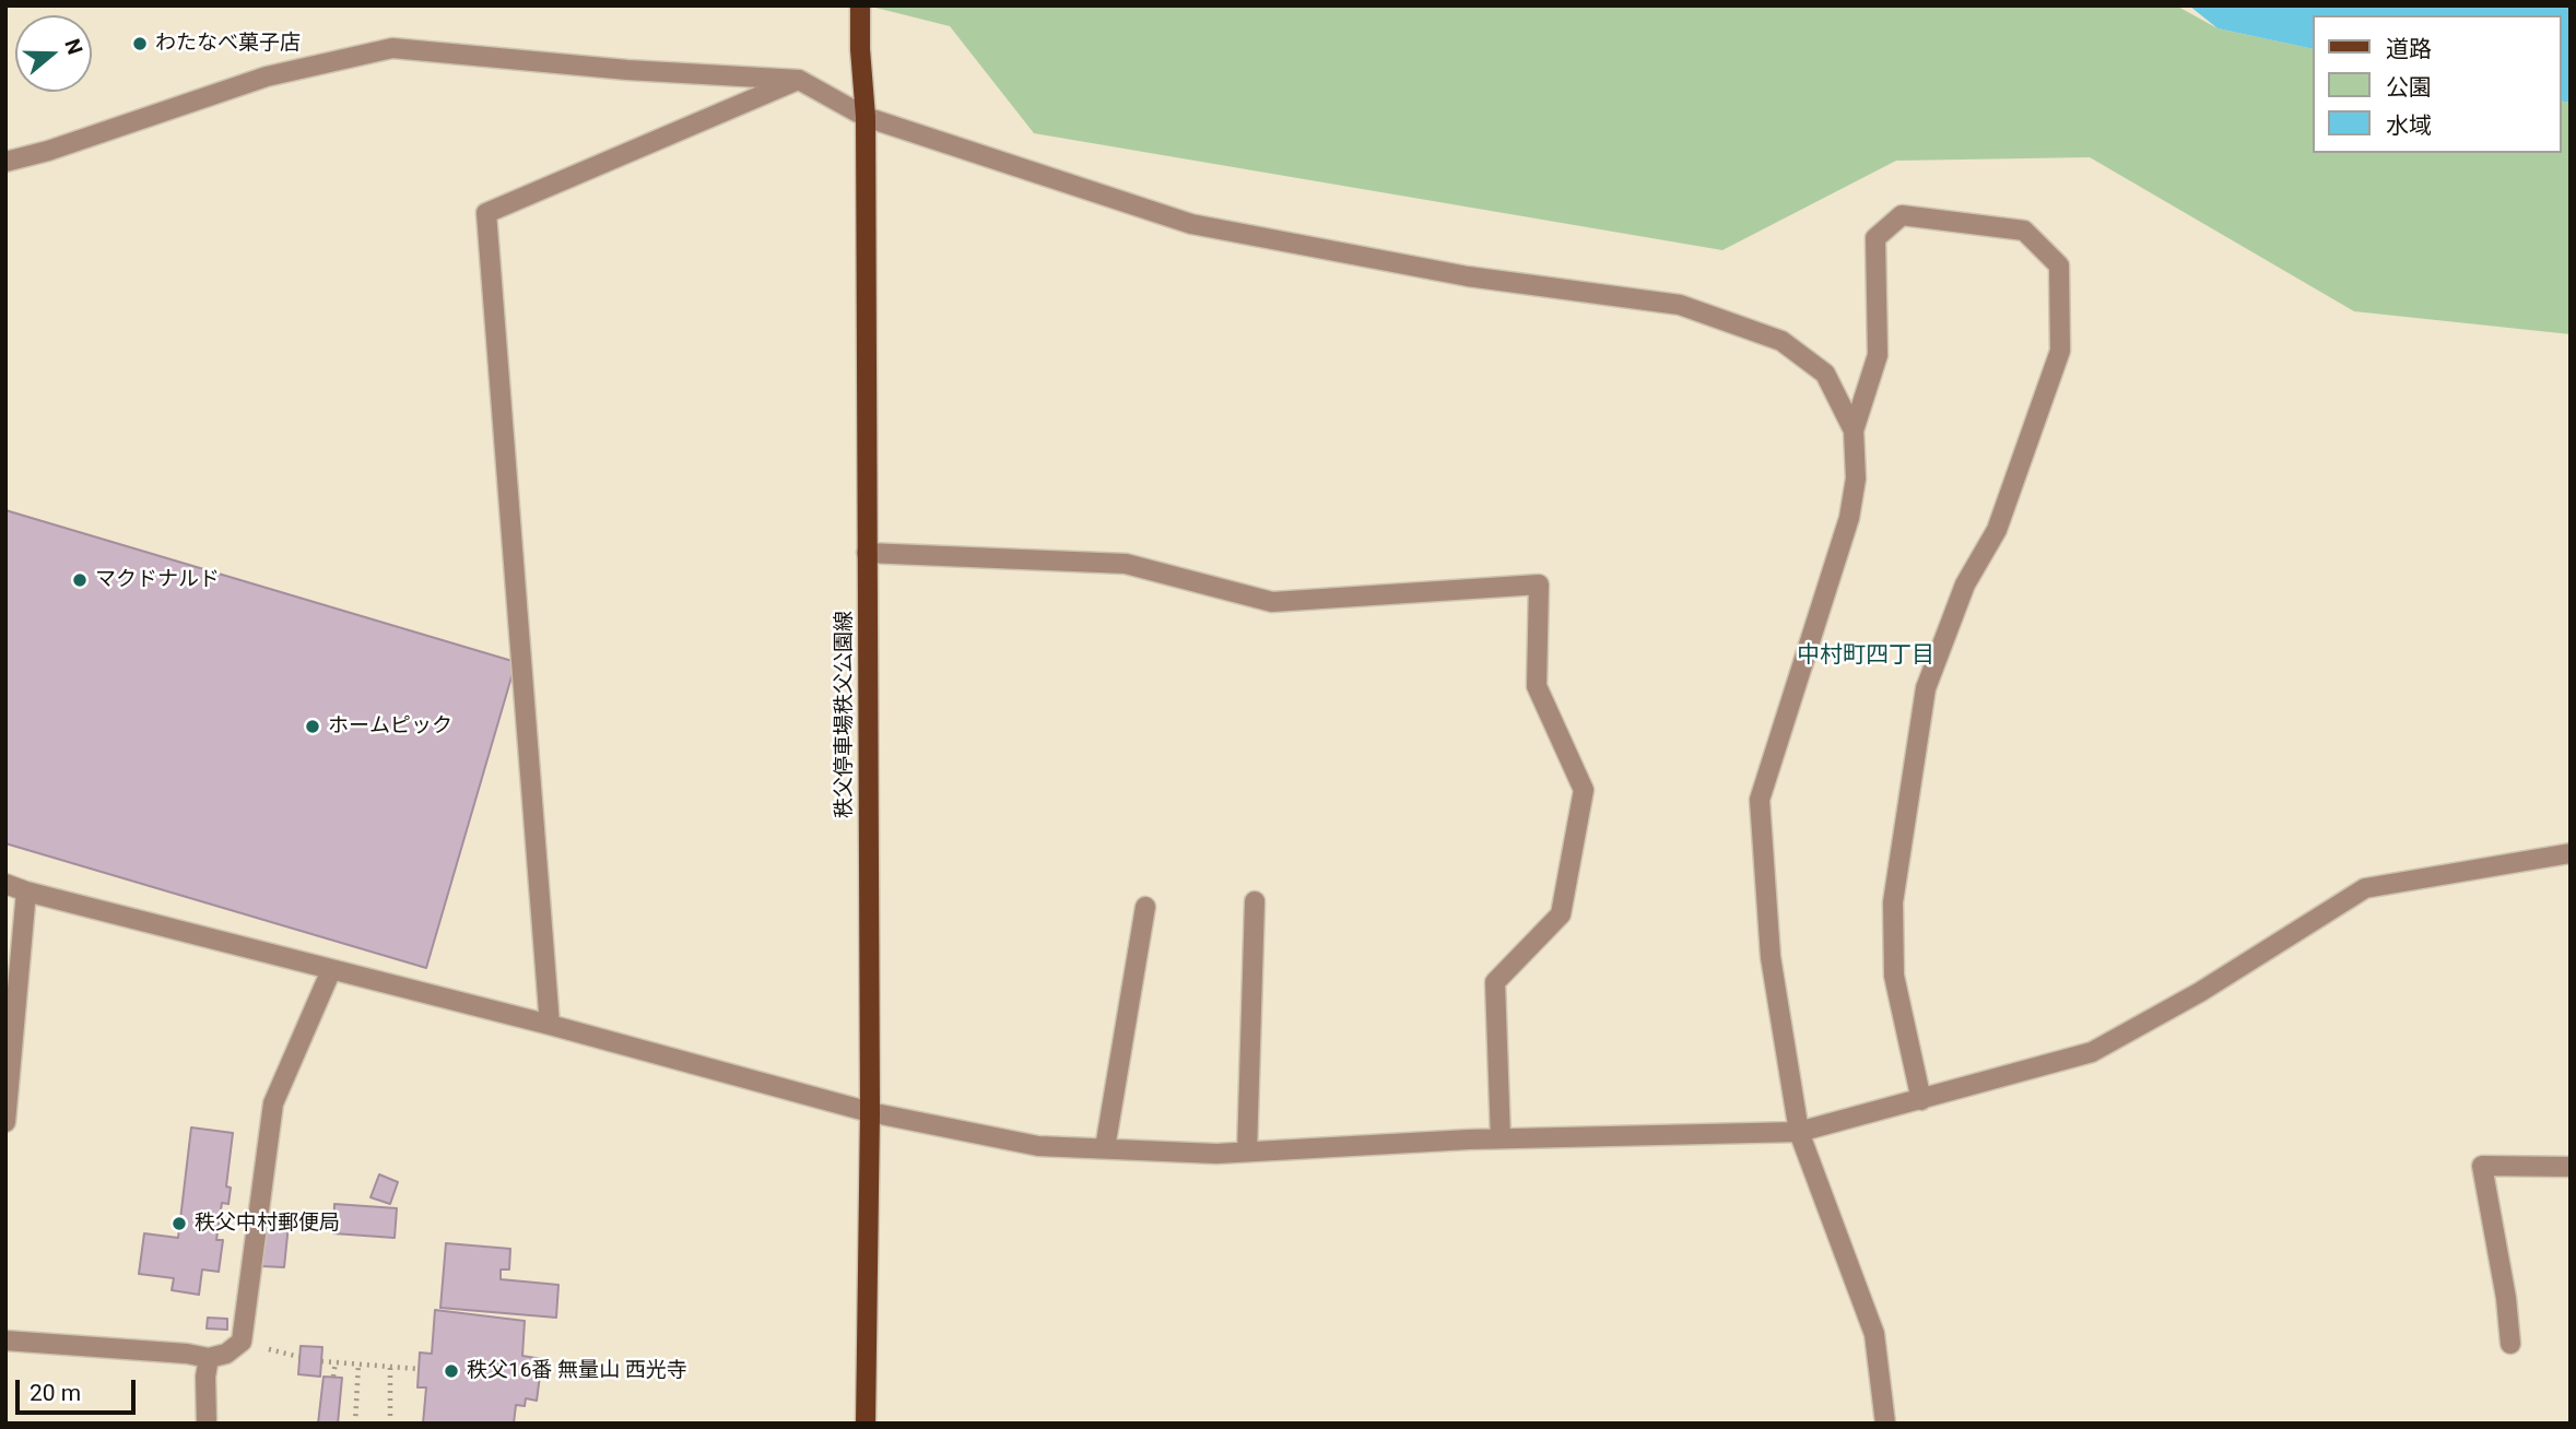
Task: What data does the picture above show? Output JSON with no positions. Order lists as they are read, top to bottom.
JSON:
{
  "streets": {
    "main road": ["秩父停車場秩父公園線"]
  },
  "districts": ["中村町四丁目"],
  "places": [
    "わたなべ菓子店",
    "マクドナルド",
    "ホームピック",
    "秩父中村郵便局",
    "秩父16番 無量山 西光寺"
  ],
  "legend": ["道路", "公園", "水域"],
  "scale_bar": "20 m",
  "north": "right"
}
